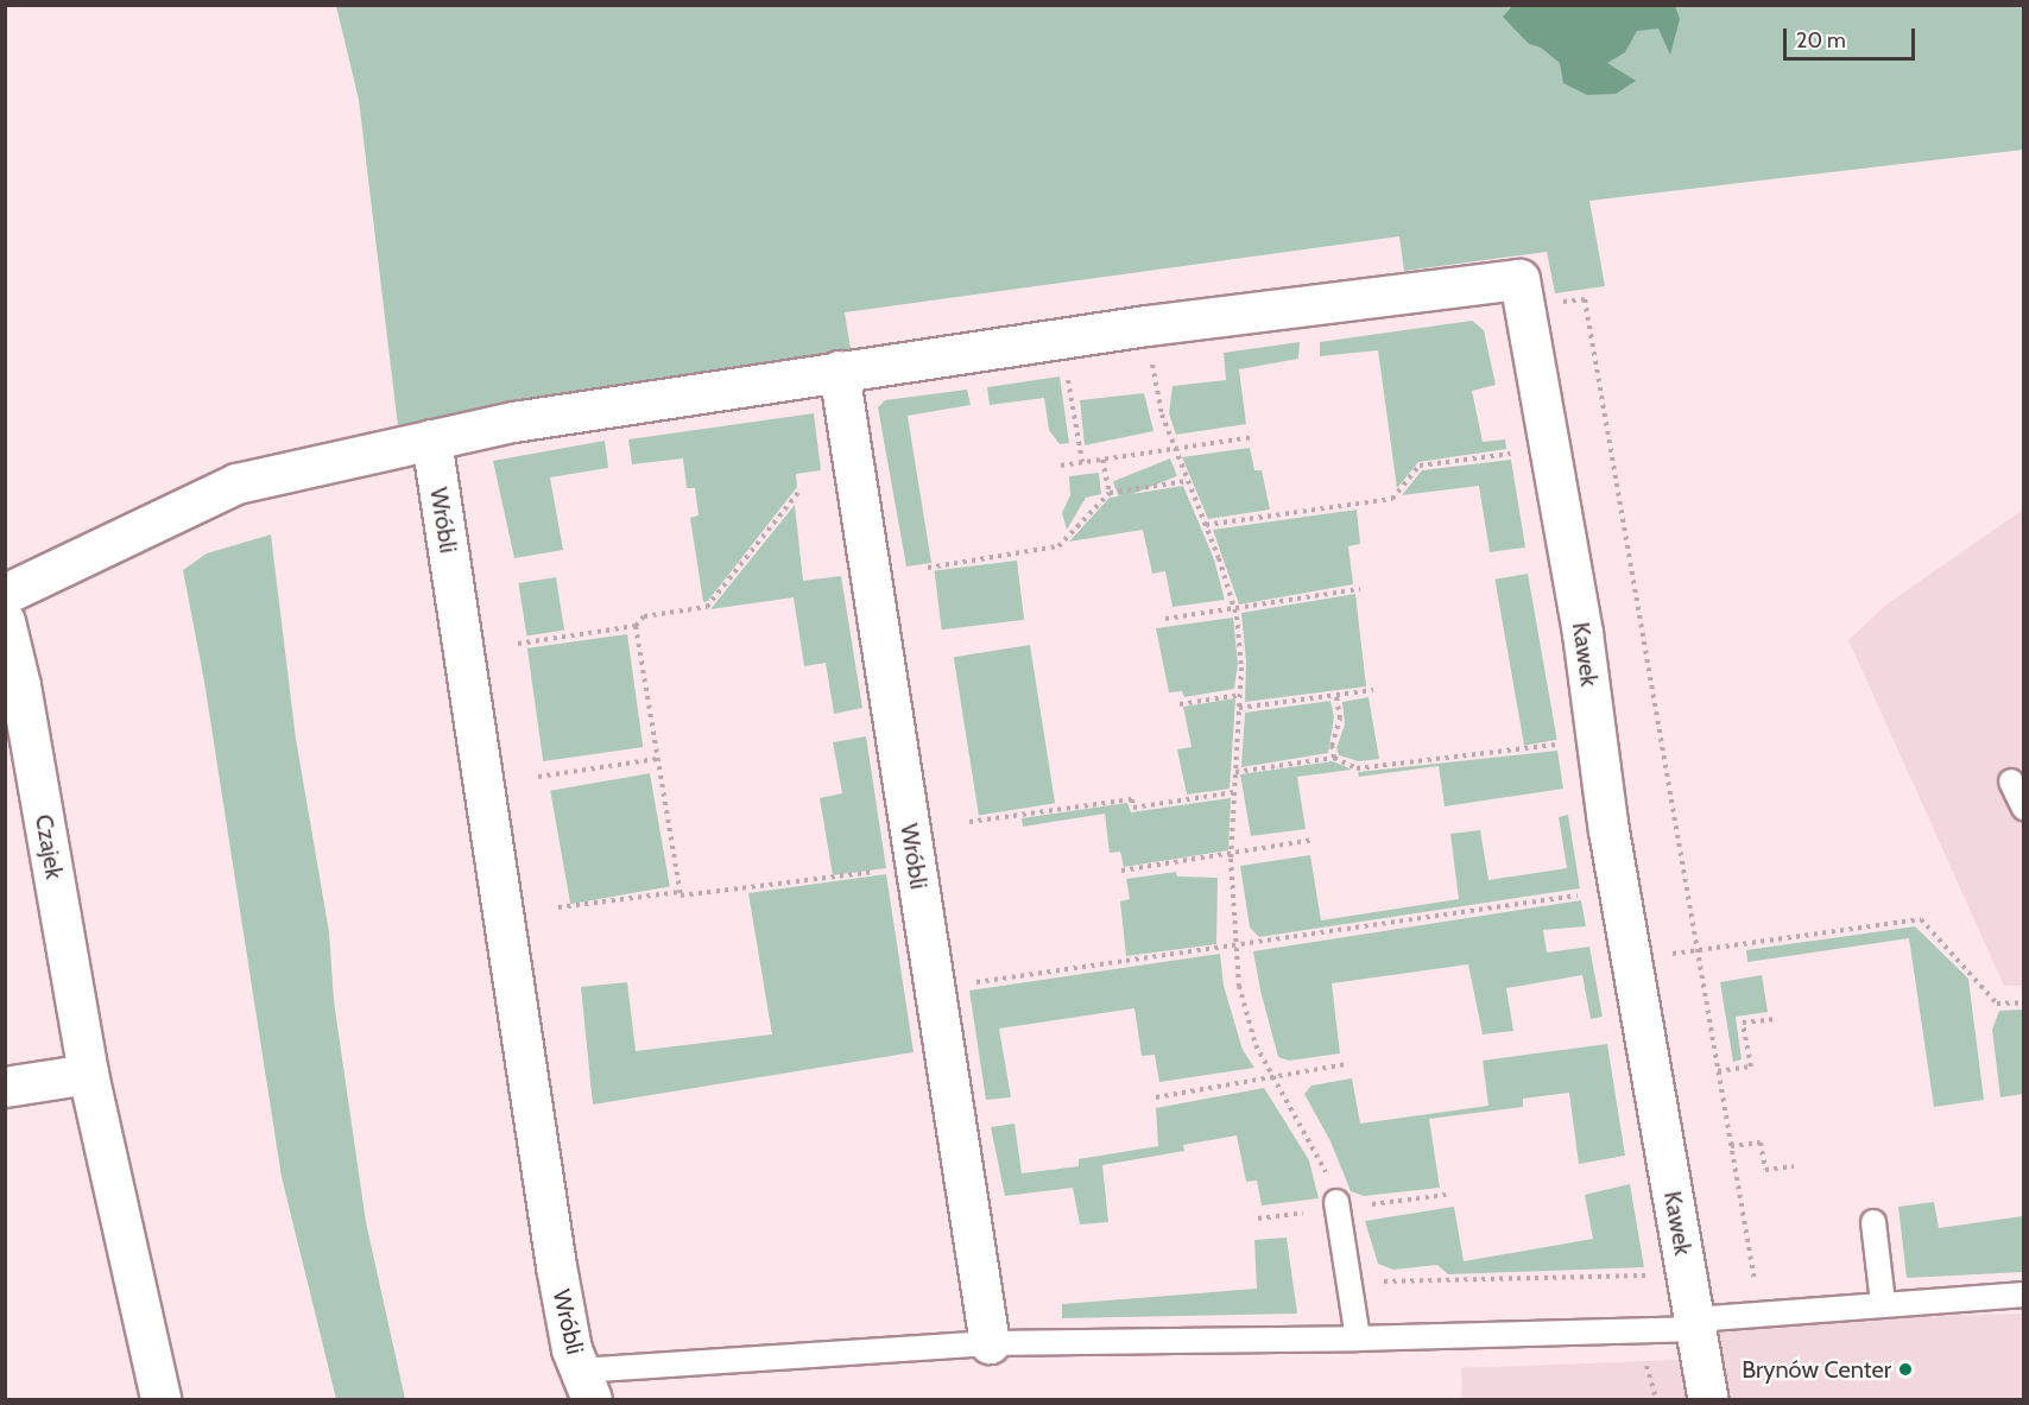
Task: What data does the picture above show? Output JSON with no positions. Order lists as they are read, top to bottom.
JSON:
{
  "streets": {
    "street": ["Wróbli", "Kawek", "Czajek"]
  },
  "places": ["Brynów Center"],
  "scale_bar": "20 m"
}
